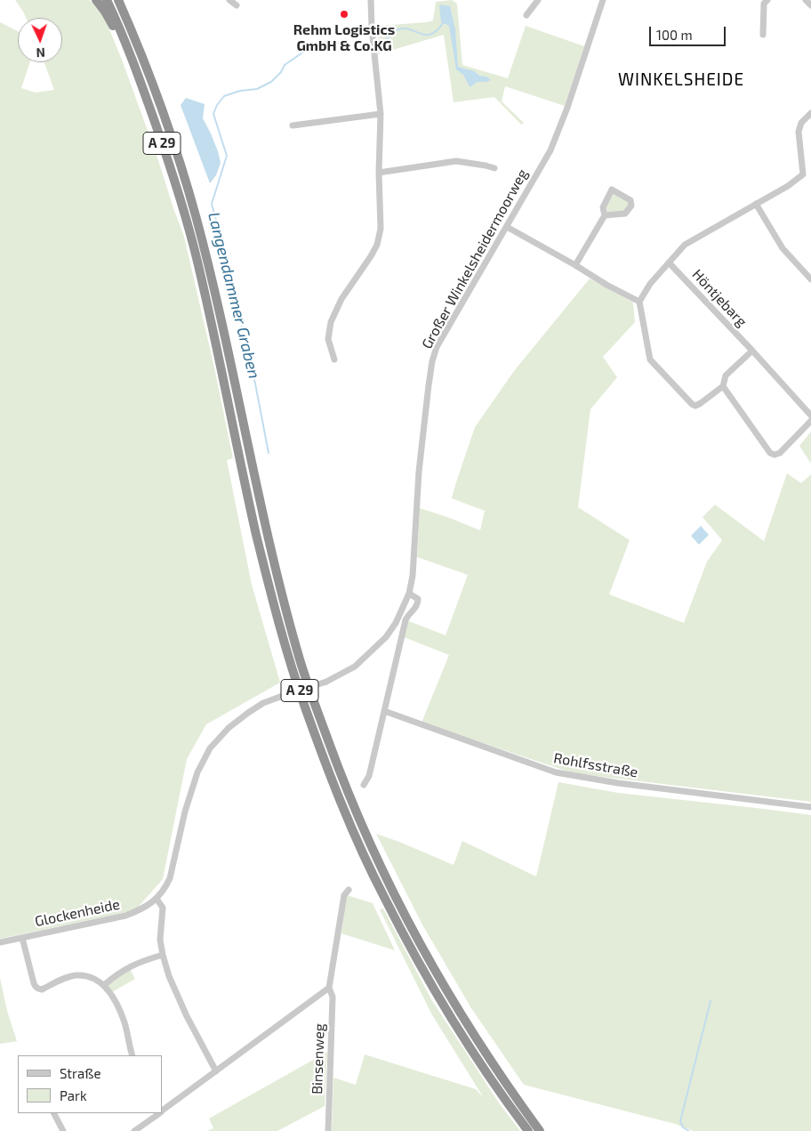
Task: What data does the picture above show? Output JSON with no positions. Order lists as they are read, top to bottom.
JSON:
{
  "streets": {
    "highway": ["A 29"],
    "street": [
      "Großer Winkelsheidermoorweg",
      "Höntjebarg",
      "Rohlfsstraße",
      "Glockenheide",
      "Binsenweg"
    ]
  },
  "crossings": [
    ["Großer Winkelsheidermoorweg", "Rohlfsstraße"],
    ["Großer Winkelsheidermoorweg", "Glockenheide"]
  ],
  "districts": ["WINKELSHEIDE"],
  "water": ["Langendammer Graben"],
  "places": ["Rehm Logistics GmbH & Co.KG"],
  "legend": ["Straße", "Park"],
  "scale_bar": "100 m",
  "north": "bottom"
}
